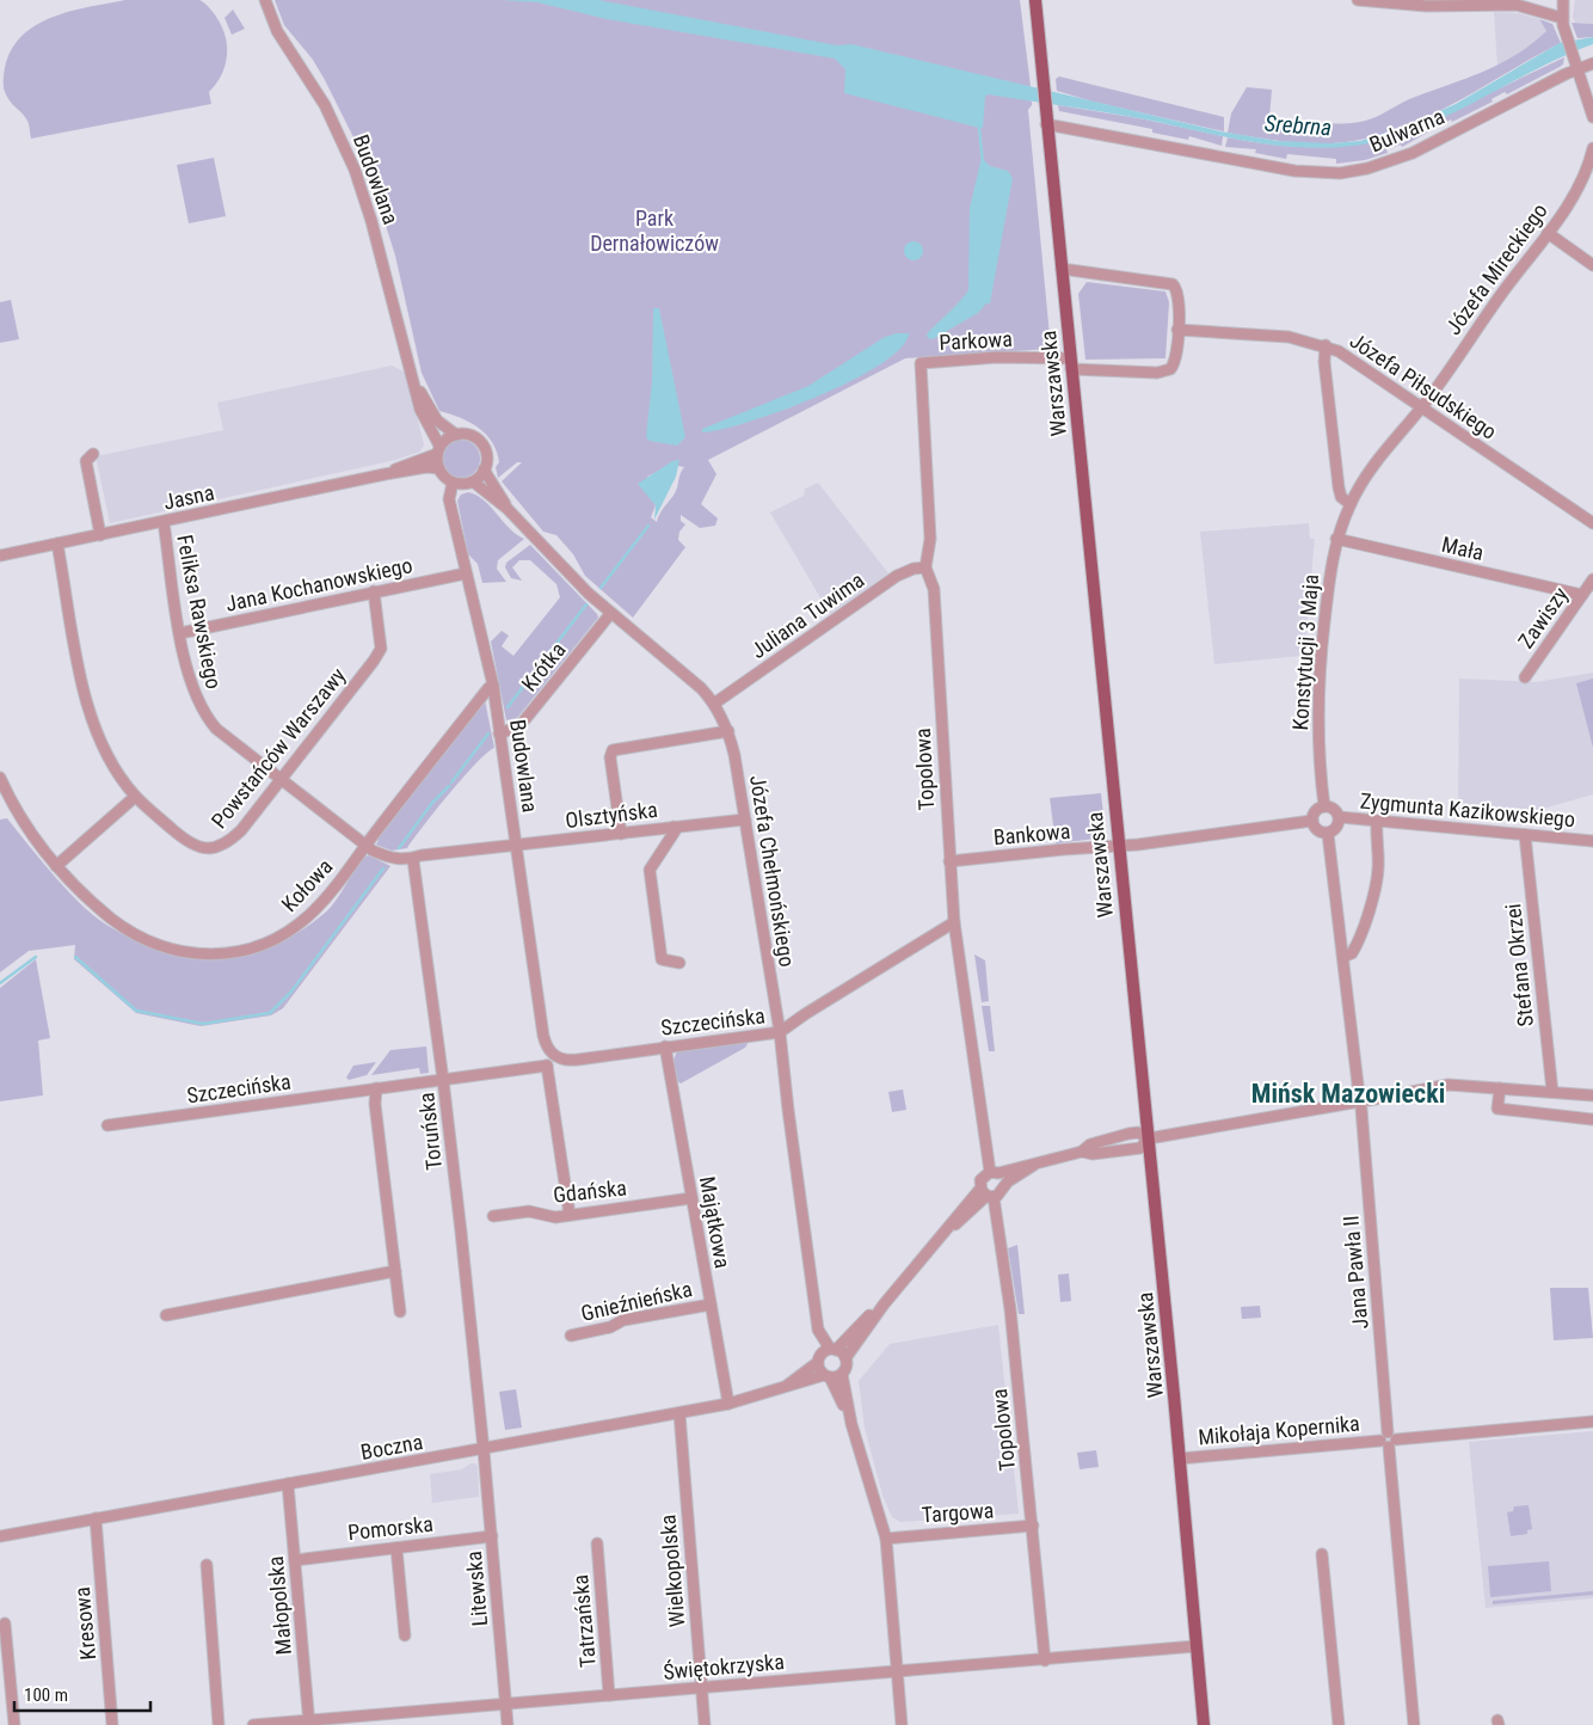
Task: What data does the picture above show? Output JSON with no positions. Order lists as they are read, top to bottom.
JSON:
{
  "streets": {
    "main road": ["Warszawska"],
    "street": [
      "Bulwarna",
      "Budowlana",
      "Józefa Mireckiego",
      "Parkowa",
      "Józefa Piłsudskiego",
      "Jasna",
      "Mała",
      "Jana Kochanowskiego",
      "Feliksa Rawskiego",
      "Juliana Tuwima",
      "Zawiszy",
      "Konstytucji 3 Maja",
      "Krótka",
      "Powstańców Warszawy",
      "Topolowa",
      "Zygmunta Kazikowskiego",
      "Olsztyńska",
      "Bankowa",
      "Józefa Chełmońskiego",
      "Kołowa",
      "Stefana Okrzei",
      "Szczecińska",
      "Toruńska",
      "Gdańska",
      "Majątkowa",
      "Jana Pawła II",
      "Gnieźnieńska",
      "Mikołaja Kopernika",
      "Boczna",
      "Targowa",
      "Pomorska",
      "Wielkopolska",
      "Litewska",
      "Małopolska",
      "Tatrzańska",
      "Kresowa",
      "Świętokrzyska"
    ]
  },
  "crossings": [
    ["Bulwarna", "Warszawska"],
    ["Budowlana", "Jasna"],
    ["Budowlana", "Jana Kochanowskiego"],
    ["Budowlana", "Krótka"],
    ["Budowlana", "Olsztyńska"],
    ["Budowlana", "Józefa Chełmońskiego"],
    ["Budowlana", "Kołowa"],
    ["Budowlana", "Szczecińska"],
    ["Józefa Mireckiego", "Józefa Piłsudskiego"],
    ["Józefa Mireckiego", "Konstytucji 3 Maja"],
    ["Parkowa", "Warszawska"],
    ["Parkowa", "Józefa Piłsudskiego"],
    ["Parkowa", "Topolowa"],
    ["Warszawska", "Bankowa"],
    ["Warszawska", "Mikołaja Kopernika"],
    ["Warszawska", "Świętokrzyska"],
    ["Józefa Piłsudskiego", "Konstytucji 3 Maja"],
    ["Jasna", "Feliksa Rawskiego"],
    ["Jasna", "Powstańców Warszawy"],
    ["Jasna", "Józefa Chełmońskiego"],
    ["Mała", "Zawiszy"],
    ["Mała", "Konstytucji 3 Maja"],
    ["Jana Kochanowskiego", "Feliksa Rawskiego"],
    ["Jana Kochanowskiego", "Powstańców Warszawy"],
    ["Feliksa Rawskiego", "Powstańców Warszawy"],
    ["Feliksa Rawskiego", "Kołowa"],
    ["Juliana Tuwima", "Topolowa"],
    ["Juliana Tuwima", "Józefa Chełmońskiego"],
    ["Konstytucji 3 Maja", "Zygmunta Kazikowskiego"],
    ["Krótka", "Józefa Chełmońskiego"],
    ["Topolowa", "Bankowa"],
    ["Topolowa", "Szczecińska"],
    ["Topolowa", "Targowa"],
    ["Topolowa", "Świętokrzyska"],
    ["Zygmunta Kazikowskiego", "Stefana Okrzei"],
    ["Olsztyńska", "Józefa Chełmońskiego"],
    ["Olsztyńska", "Toruńska"],
    ["Józefa Chełmońskiego", "Szczecińska"],
    ["Józefa Chełmońskiego", "Boczna"],
    ["Szczecińska", "Toruńska"],
    ["Szczecińska", "Majątkowa"],
    ["Toruńska", "Boczna"],
    ["Toruńska", "Litewska"],
    ["Gdańska", "Majątkowa"],
    ["Majątkowa", "Gnieźnieńska"],
    ["Majątkowa", "Boczna"],
    ["Jana Pawła II", "Mikołaja Kopernika"],
    ["Boczna", "Wielkopolska"],
    ["Boczna", "Litewska"],
    ["Boczna", "Małopolska"],
    ["Boczna", "Kresowa"],
    ["Pomorska", "Litewska"],
    ["Pomorska", "Małopolska"],
    ["Wielkopolska", "Świętokrzyska"],
    ["Litewska", "Świętokrzyska"],
    ["Małopolska", "Świętokrzyska"],
    ["Tatrzańska", "Świętokrzyska"]
  ],
  "districts": ["Mińsk Mazowiecki"],
  "water": ["Srebrna"],
  "parks": ["Park Dernałowiczów"],
  "scale_bar": "100 m"
}
